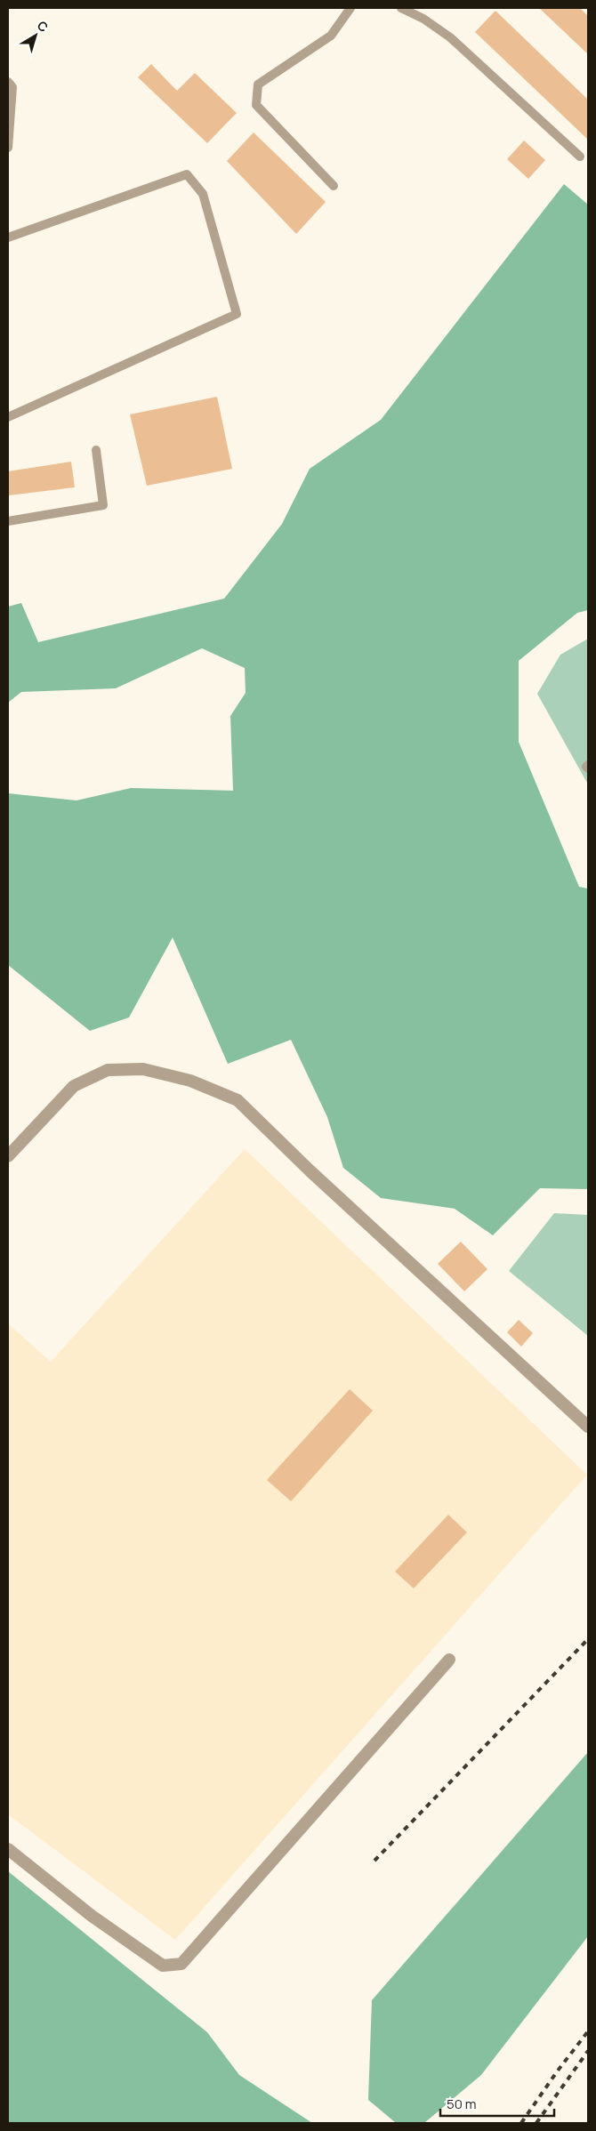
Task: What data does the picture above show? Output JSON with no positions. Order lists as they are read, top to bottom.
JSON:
{
  "scale_bar": "50 m",
  "north": "top right"
}
